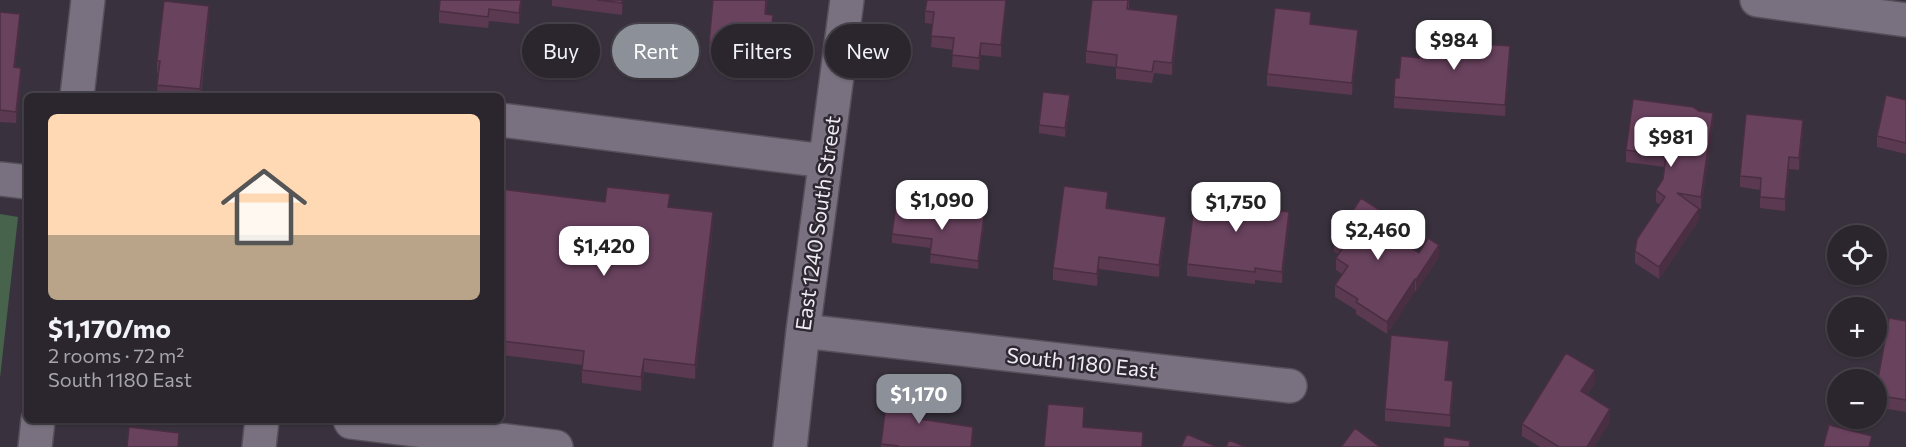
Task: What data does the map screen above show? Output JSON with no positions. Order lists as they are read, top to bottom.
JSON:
{
  "streets": {
    "street": ["East 1240 South Street", "South 1180 East"]
  },
  "crossings": [
    ["East 1240 South Street", "South 1180 East"]
  ],
  "page": {
    "price": [
      "$984",
      "$981",
      "$1,090",
      "$1,750",
      "$2,460",
      "$1,420",
      "$1,170"
    ],
    "chip": [
      "Buy",
      "Rent",
      "Filters",
      "New"
    ],
    "list": [
      {
        "name": "$1,170/mo",
        "note": "2 rooms · 72 m² · South 1180 East"
      }
    ],
    "map_buttons": ["+", "−"]
  }
}
